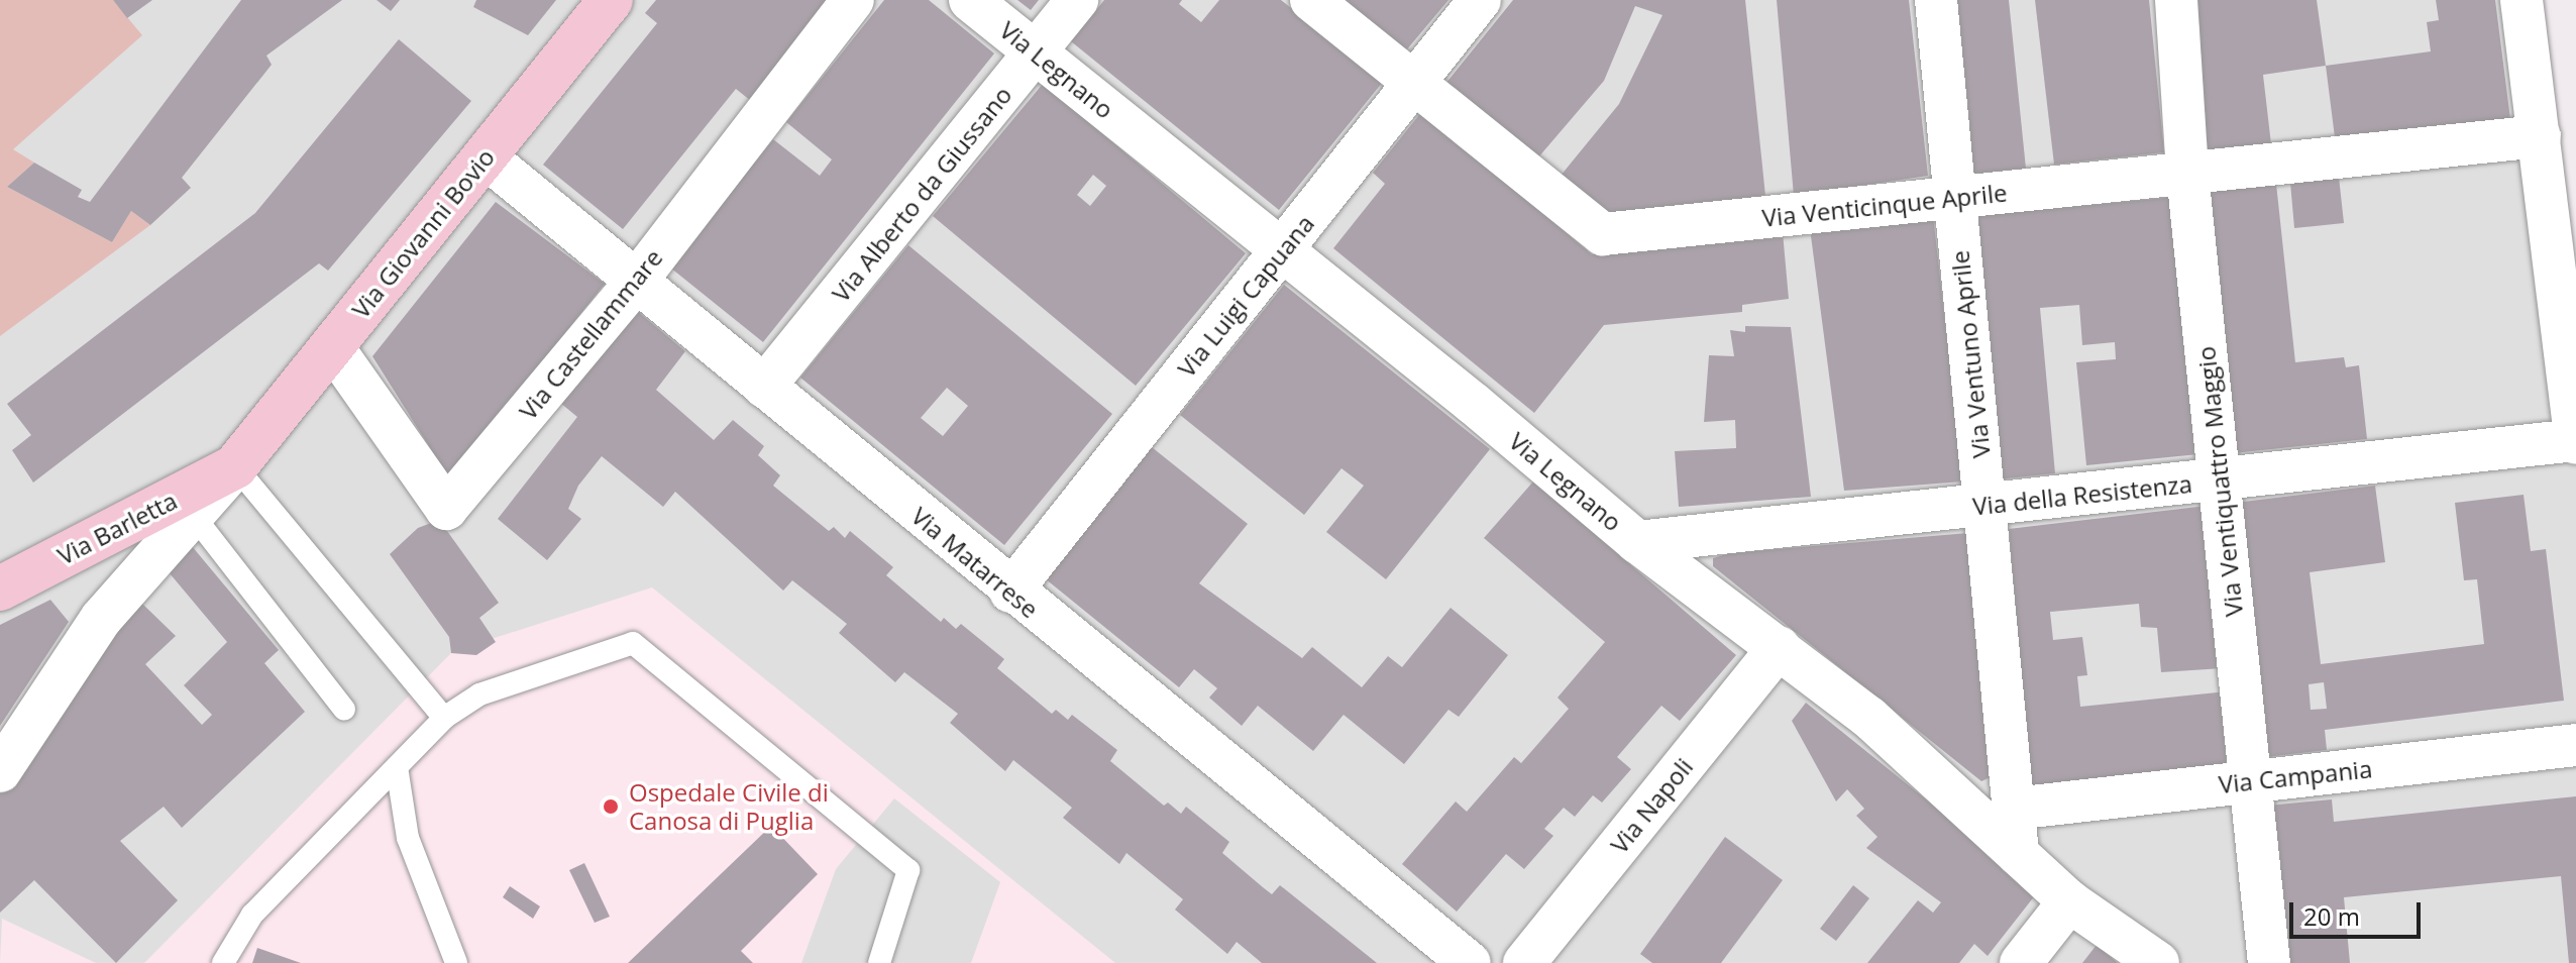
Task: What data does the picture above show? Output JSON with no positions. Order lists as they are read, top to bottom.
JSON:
{
  "streets": {
    "main road": ["Via Giovanni Bovio", "Via Barletta"],
    "street": [
      "Via Legnano",
      "Via Alberto da Giussano",
      "Via Venticinque Aprile",
      "Via Luigi Capuana",
      "Via Castellammare",
      "Via Ventuno Aprile",
      "Via Ventiquattro Maggio",
      "Via della Resistenza",
      "Via Matarrese",
      "Via Campania",
      "Via Napoli"
    ]
  },
  "crossings": [
    ["Via Legnano", "Via Alberto da Giussano"],
    ["Via Legnano", "Via Luigi Capuana"],
    ["Via Legnano", "Via Ventuno Aprile"],
    ["Via Legnano", "Via della Resistenza"],
    ["Via Legnano", "Via Napoli"],
    ["Via Alberto da Giussano", "Via Matarrese"],
    ["Via Venticinque Aprile", "Via Luigi Capuana"],
    ["Via Venticinque Aprile", "Via Ventuno Aprile"],
    ["Via Venticinque Aprile", "Via Ventiquattro Maggio"],
    ["Via Giovanni Bovio", "Via Castellammare"],
    ["Via Giovanni Bovio", "Via Barletta"],
    ["Via Giovanni Bovio", "Via Matarrese"],
    ["Via Luigi Capuana", "Via Matarrese"],
    ["Via Castellammare", "Via Matarrese"],
    ["Via Ventuno Aprile", "Via della Resistenza"],
    ["Via Ventuno Aprile", "Via Campania"],
    ["Via Ventiquattro Maggio", "Via della Resistenza"],
    ["Via Ventiquattro Maggio", "Via Campania"]
  ],
  "places": ["Ospedale Civile di Canosa di Puglia"],
  "scale_bar": "20 m"
}
